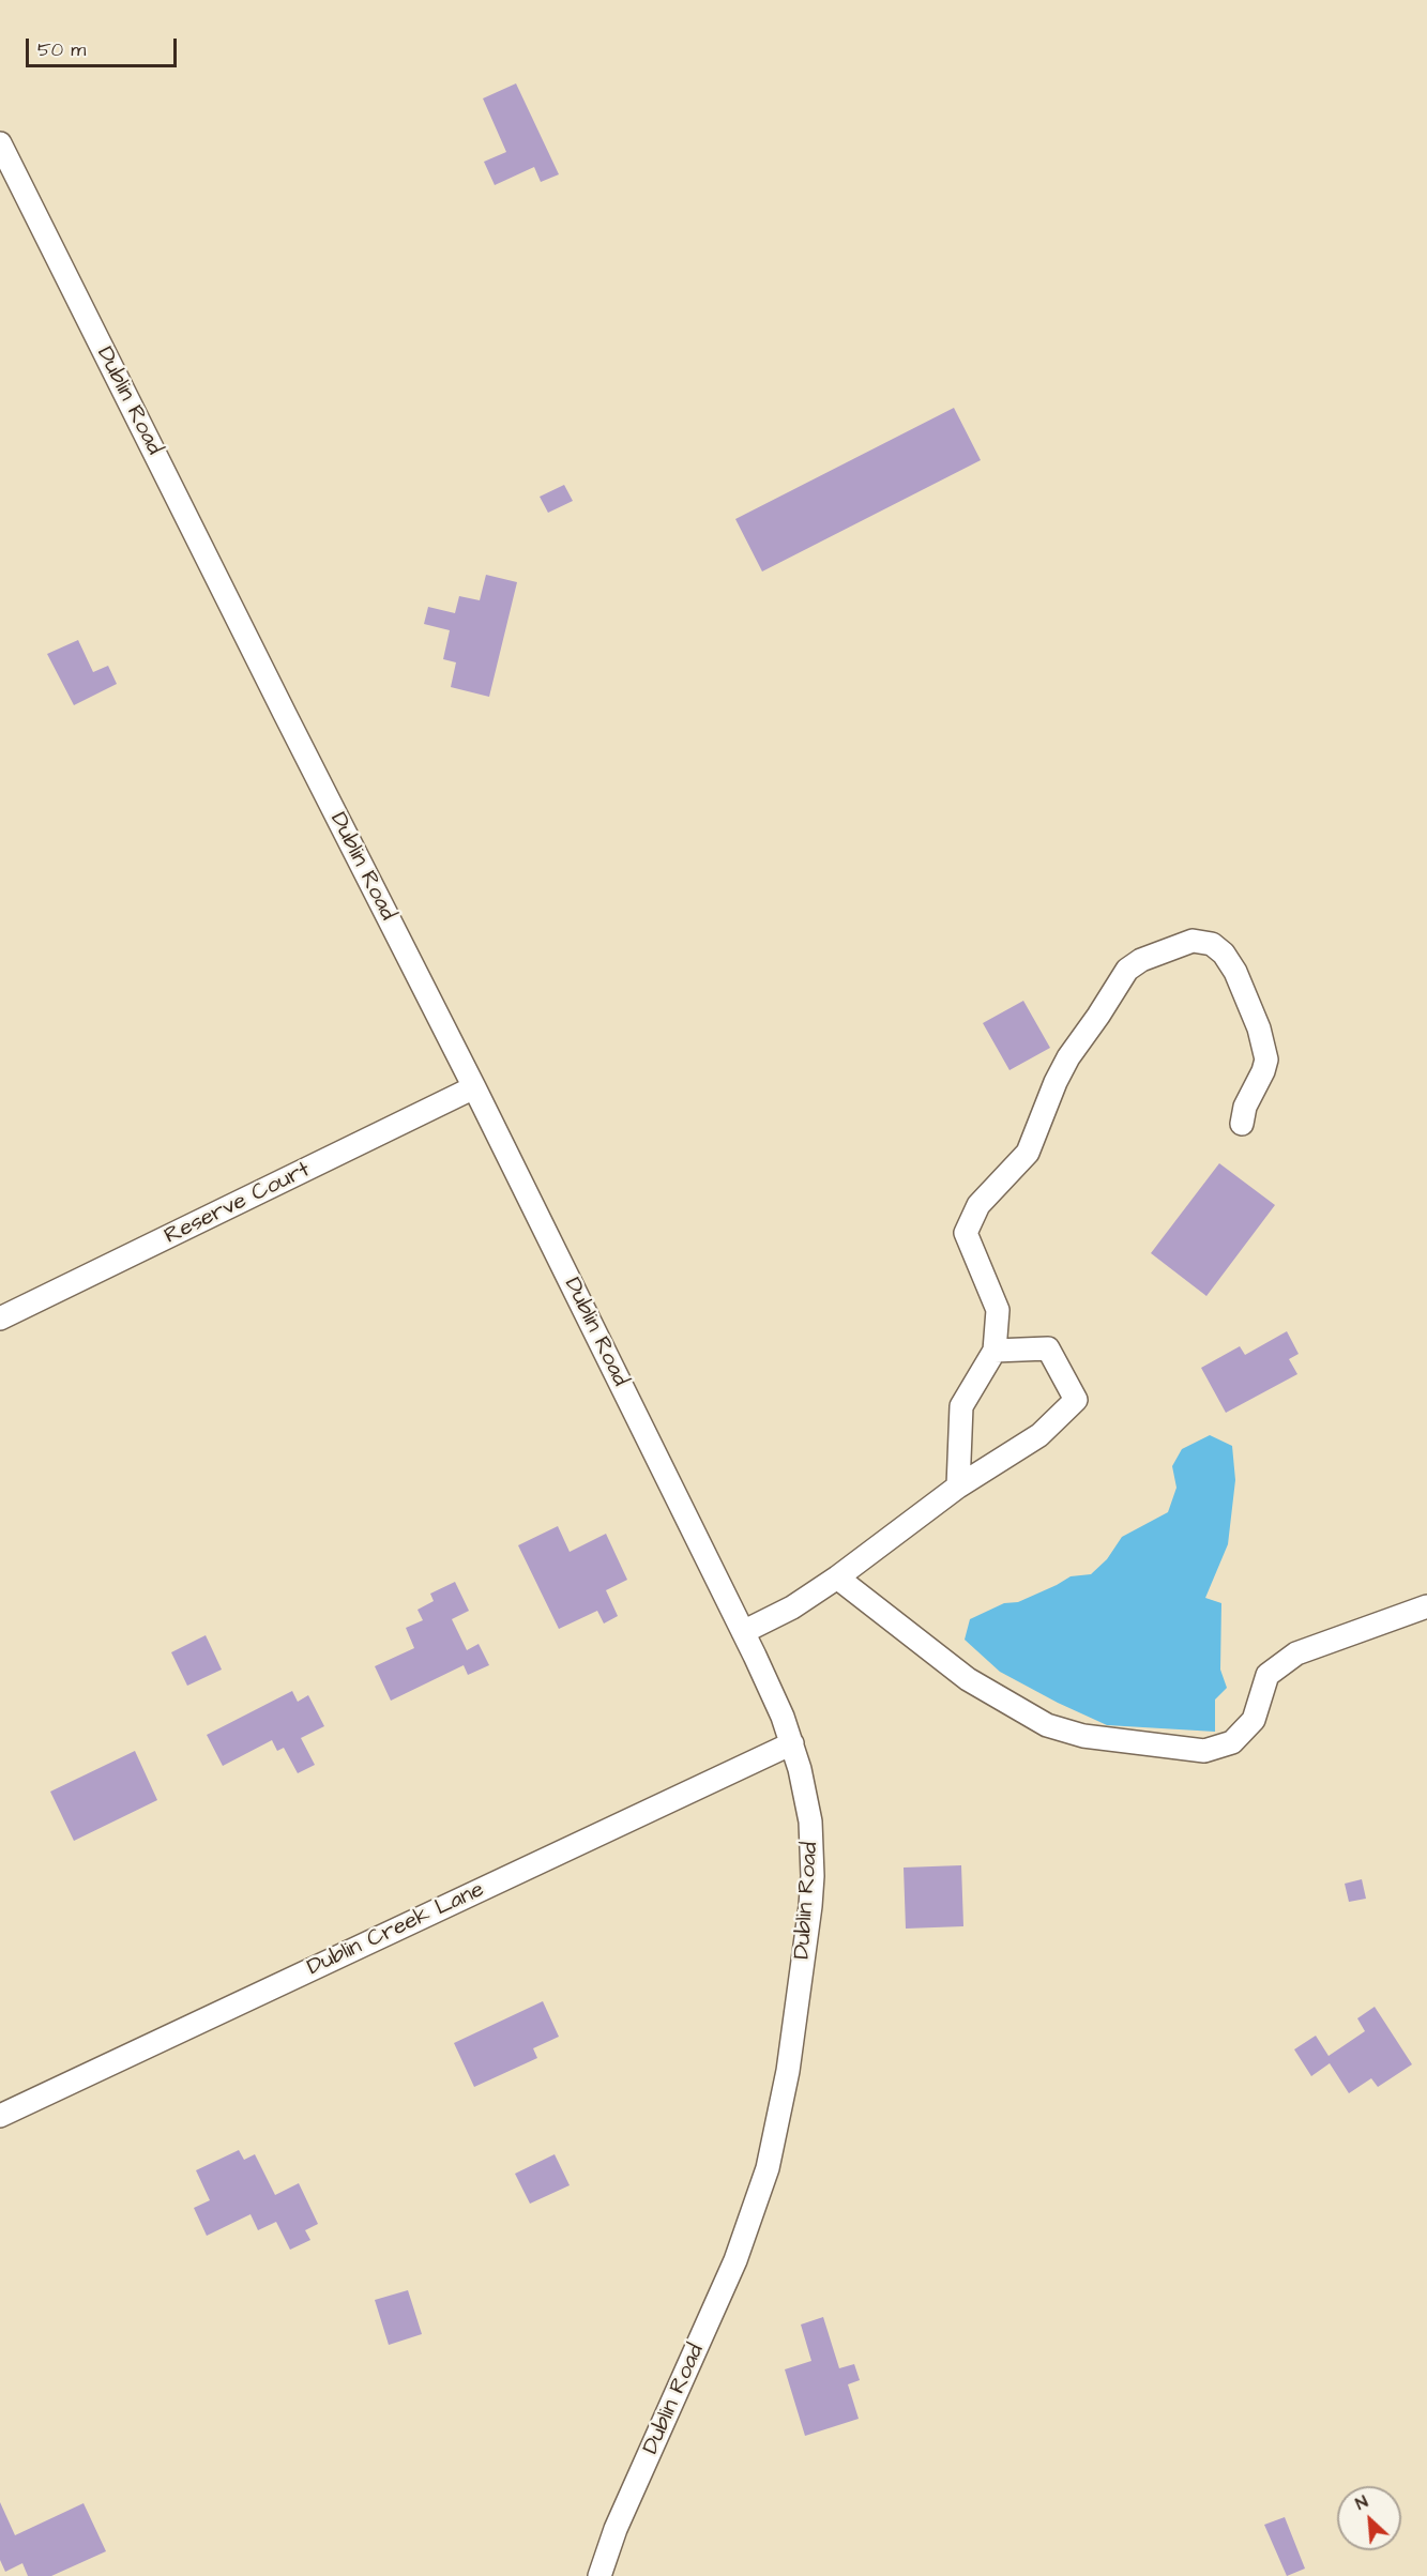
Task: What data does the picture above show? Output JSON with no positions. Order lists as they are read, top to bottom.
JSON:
{
  "streets": {
    "street": ["Dublin Road", "Reserve Court", "Dublin Creek Lane"]
  },
  "crossings": [
    ["Dublin Road", "Reserve Court"],
    ["Dublin Road", "Dublin Creek Lane"]
  ],
  "scale_bar": "50 m",
  "north": "top left"
}
